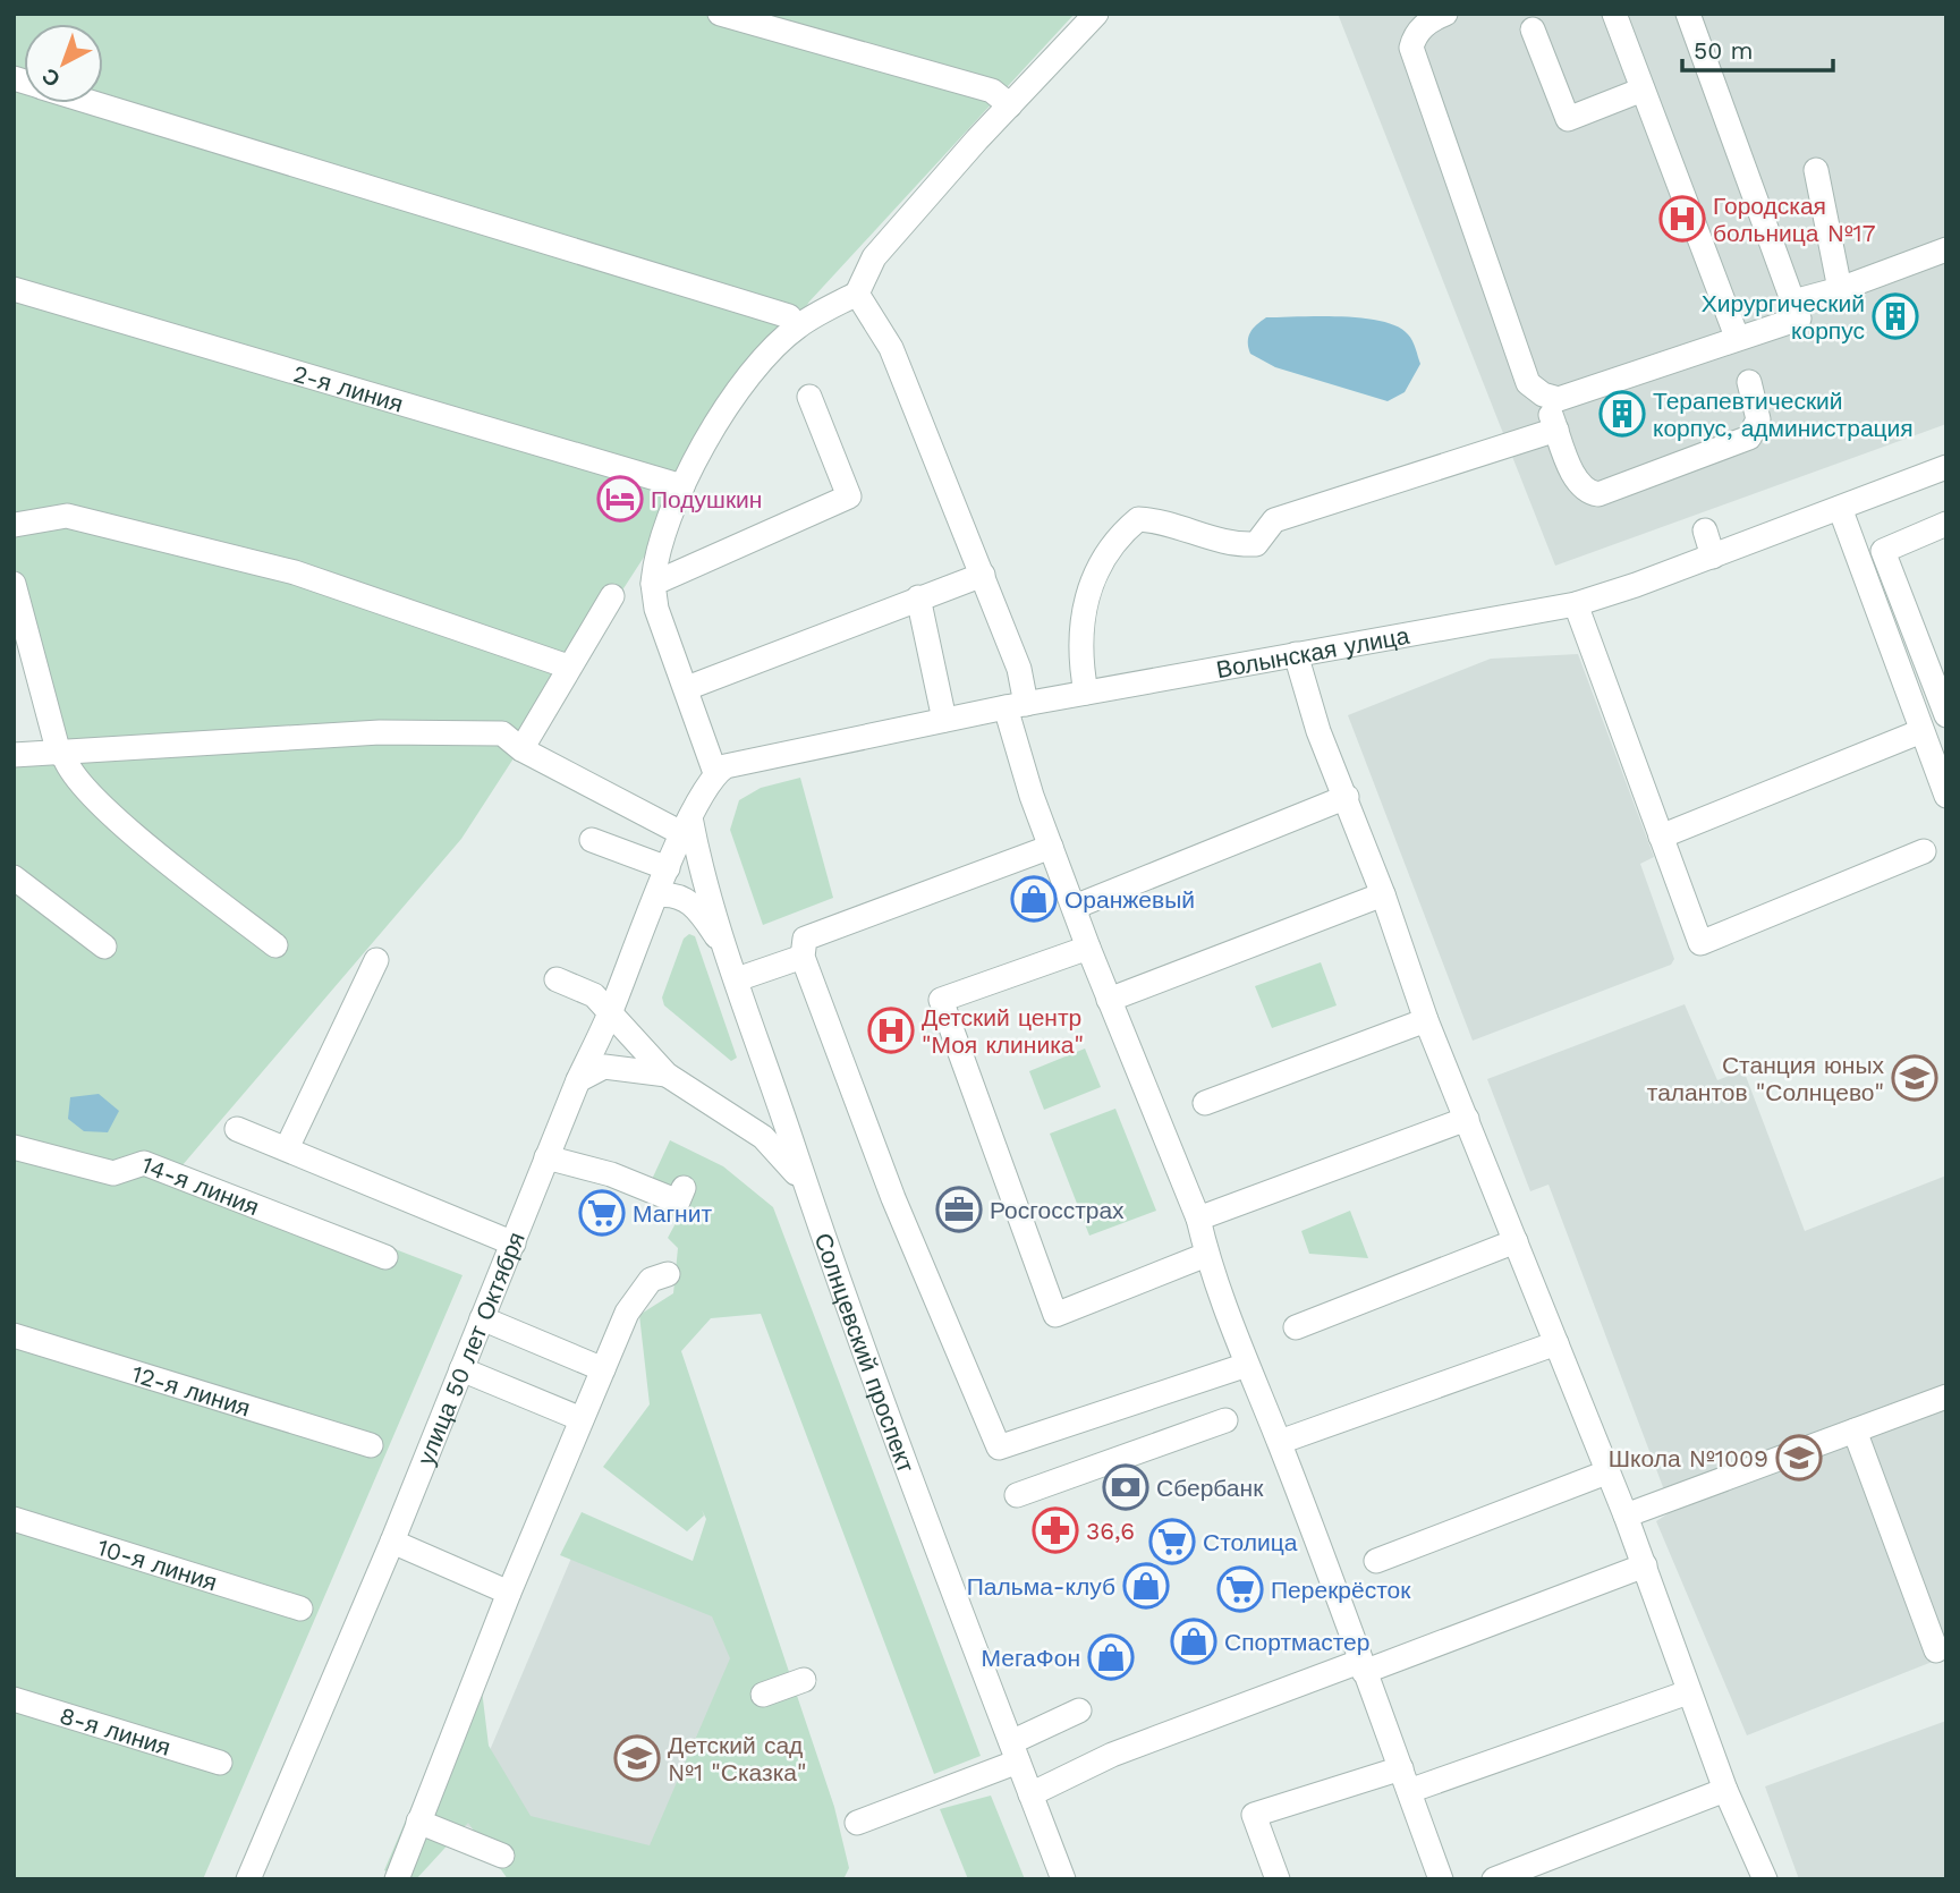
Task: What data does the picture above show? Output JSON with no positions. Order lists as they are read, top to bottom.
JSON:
{
  "streets": {
    "street": [
      "2-я линия",
      "Волынская улица",
      "14-я линия",
      "улица 50 лет Октября",
      "Солнцевский проспект",
      "12-я линия",
      "10-я линия",
      "8-я линия"
    ]
  },
  "crossings": [
    ["улица 50 лет Октября", "Солнцевский проспект"]
  ],
  "places": {
    "hospital": ["Городская больница №17", "Детский центр \"Моя клиника\""],
    "building": ["Хирургический корпус", "Терапевтический корпус, администрация"],
    "hotel": ["Подушкин"],
    "shop": [
      "Оранжевый",
      "Пальма-клуб",
      "Спортмастер",
      "МегаФон"
    ],
    "school or university": ["Станция юных талантов \"Солнцево\"", "Школа №1009", "Детский сад №1 \"Сказка\""],
    "office": ["Росгосстрах"],
    "supermarket": ["Магнит", "Столица", "Перекрёсток"],
    "bank": ["Сбербанк"],
    "pharmacy": ["36,6"]
  },
  "scale_bar": "50 m",
  "north": "bottom left"
}
